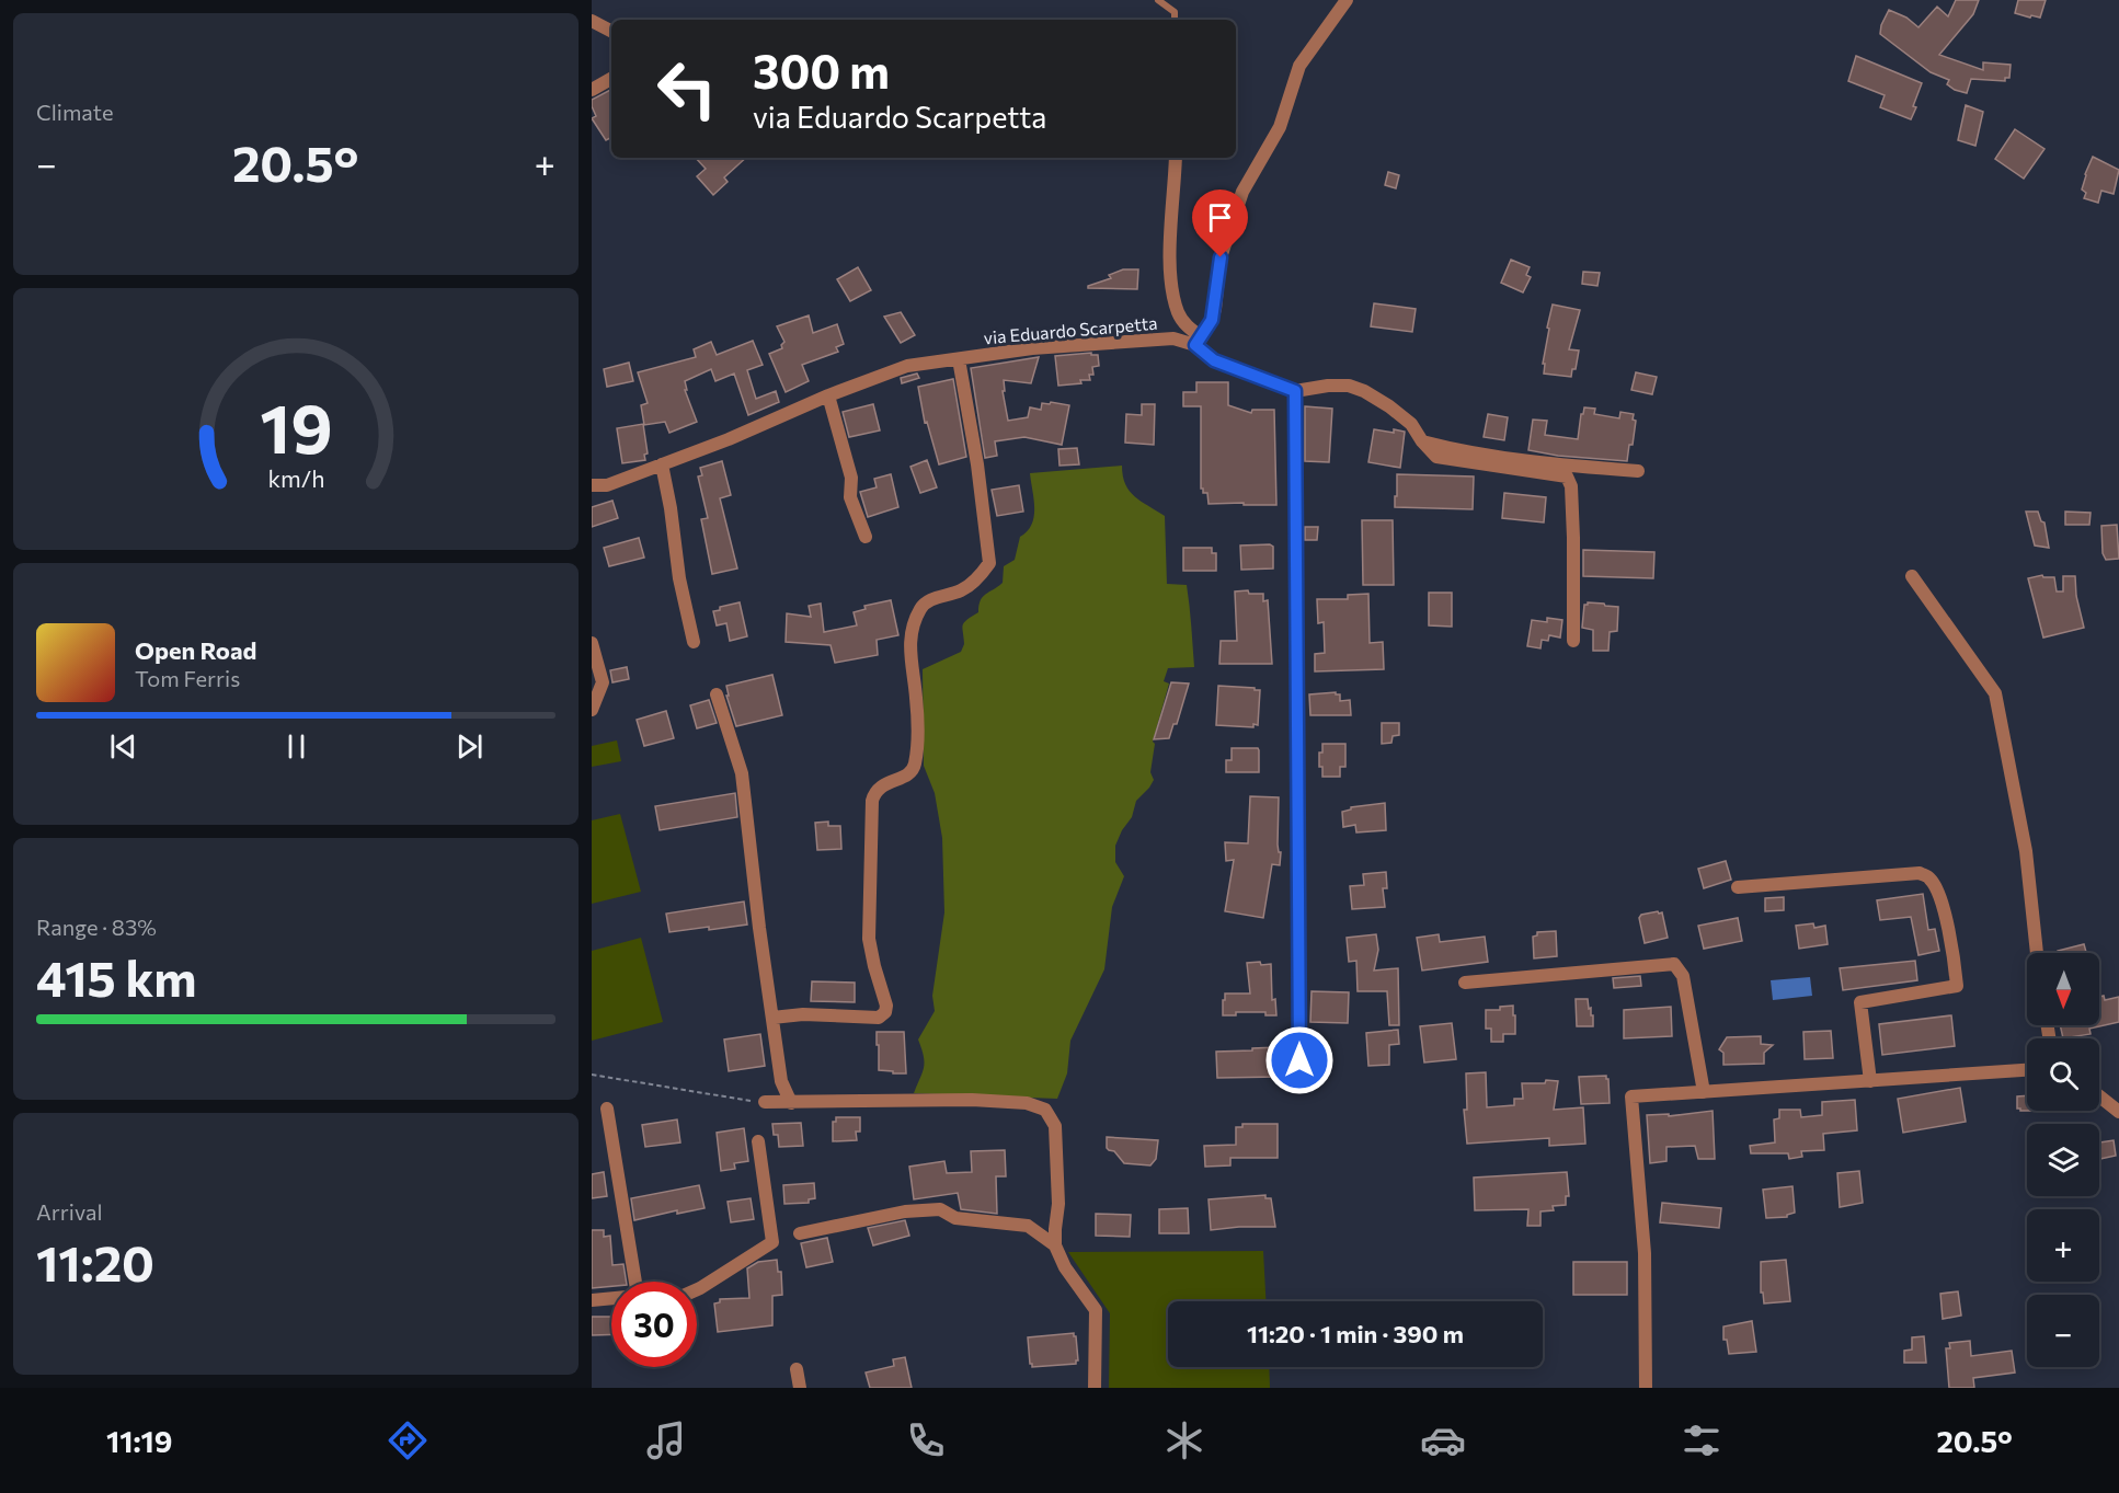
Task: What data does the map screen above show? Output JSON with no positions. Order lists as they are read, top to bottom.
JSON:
{
  "streets": {
    "street": ["via Eduardo Scarpetta"]
  },
  "north": "bottom",
  "page": {
    "tile": [
      "Climate",
      ["Range · 83%", "415 km"],
      ["Arrival", "11:20"]
    ],
    "turn": ["300 m", "via Eduardo Scarpetta"],
    "heat": ["−", "20.5°", "+"],
    "song": ["Open Road", "Tom Ferris"],
    "map_buttons": ["+", "−"],
    "limit": "30",
    "trip": "11:20 · 1 min · 390 m",
    "tabs": ["11:19", "20.5°"],
    "gauge": ["19", "km/h"]
  }
}
